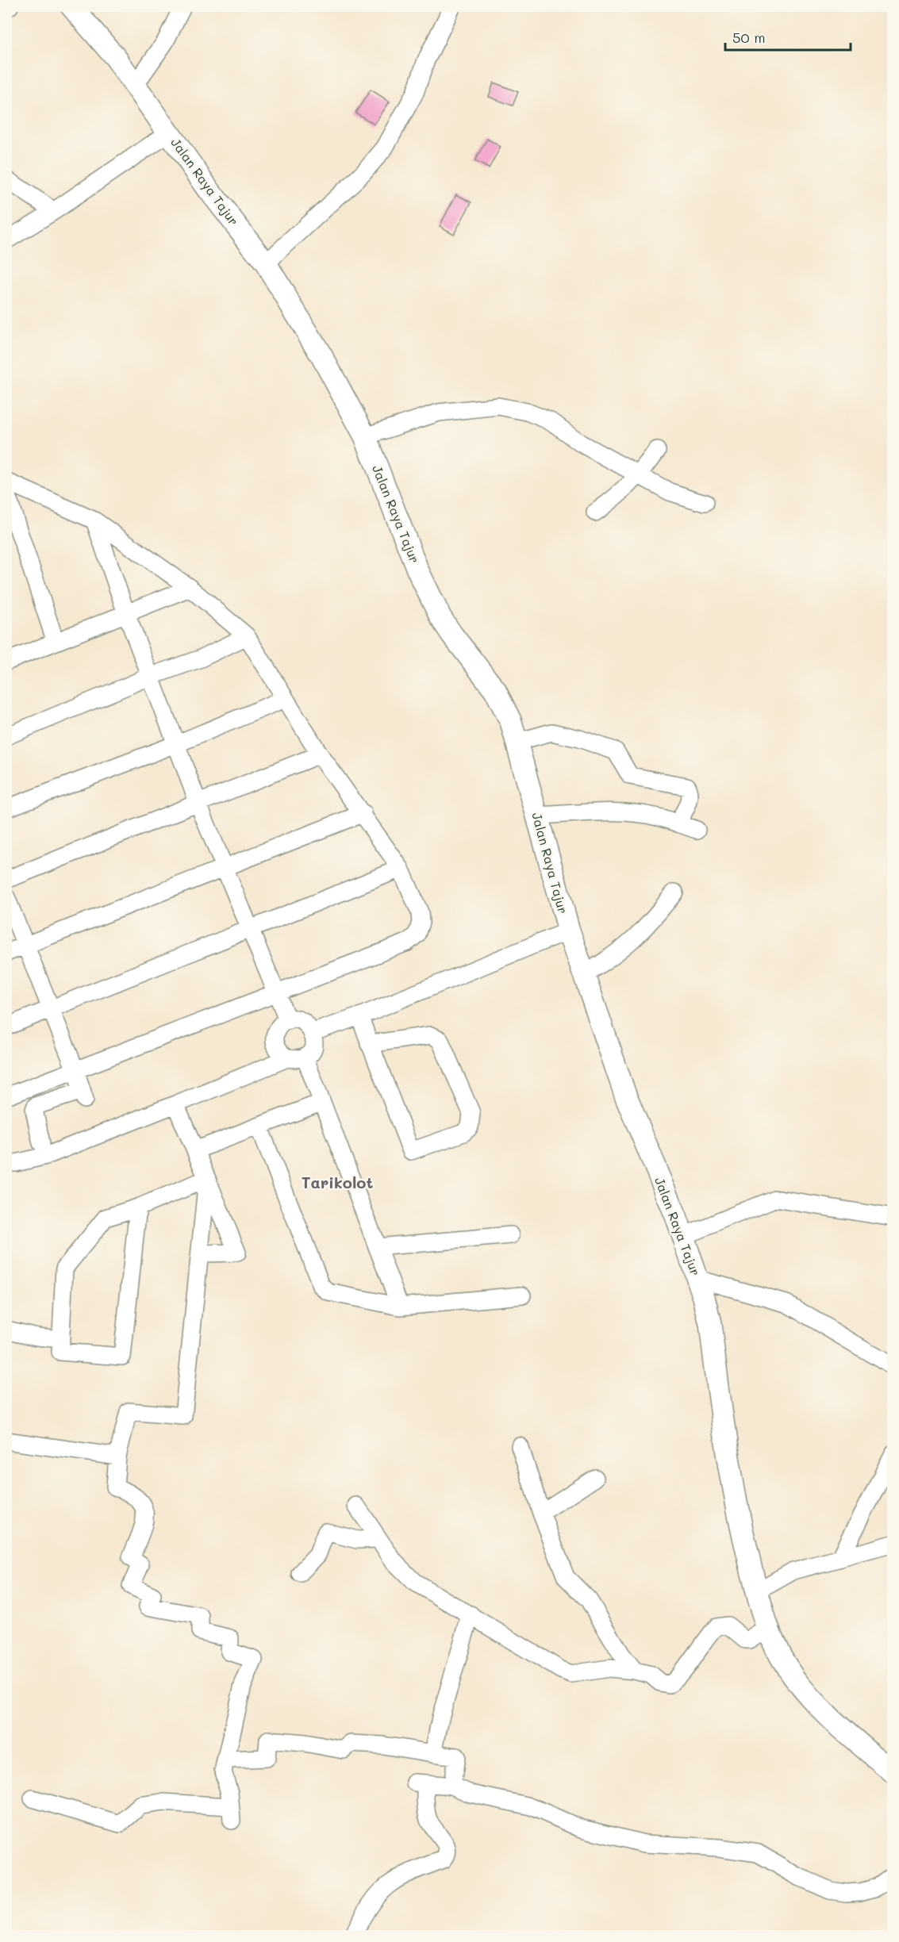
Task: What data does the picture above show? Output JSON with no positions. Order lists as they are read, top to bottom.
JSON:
{
  "streets": {
    "main road": ["Jalan Raya Tajur"]
  },
  "districts": ["Tarikolot"],
  "scale_bar": "50 m"
}
